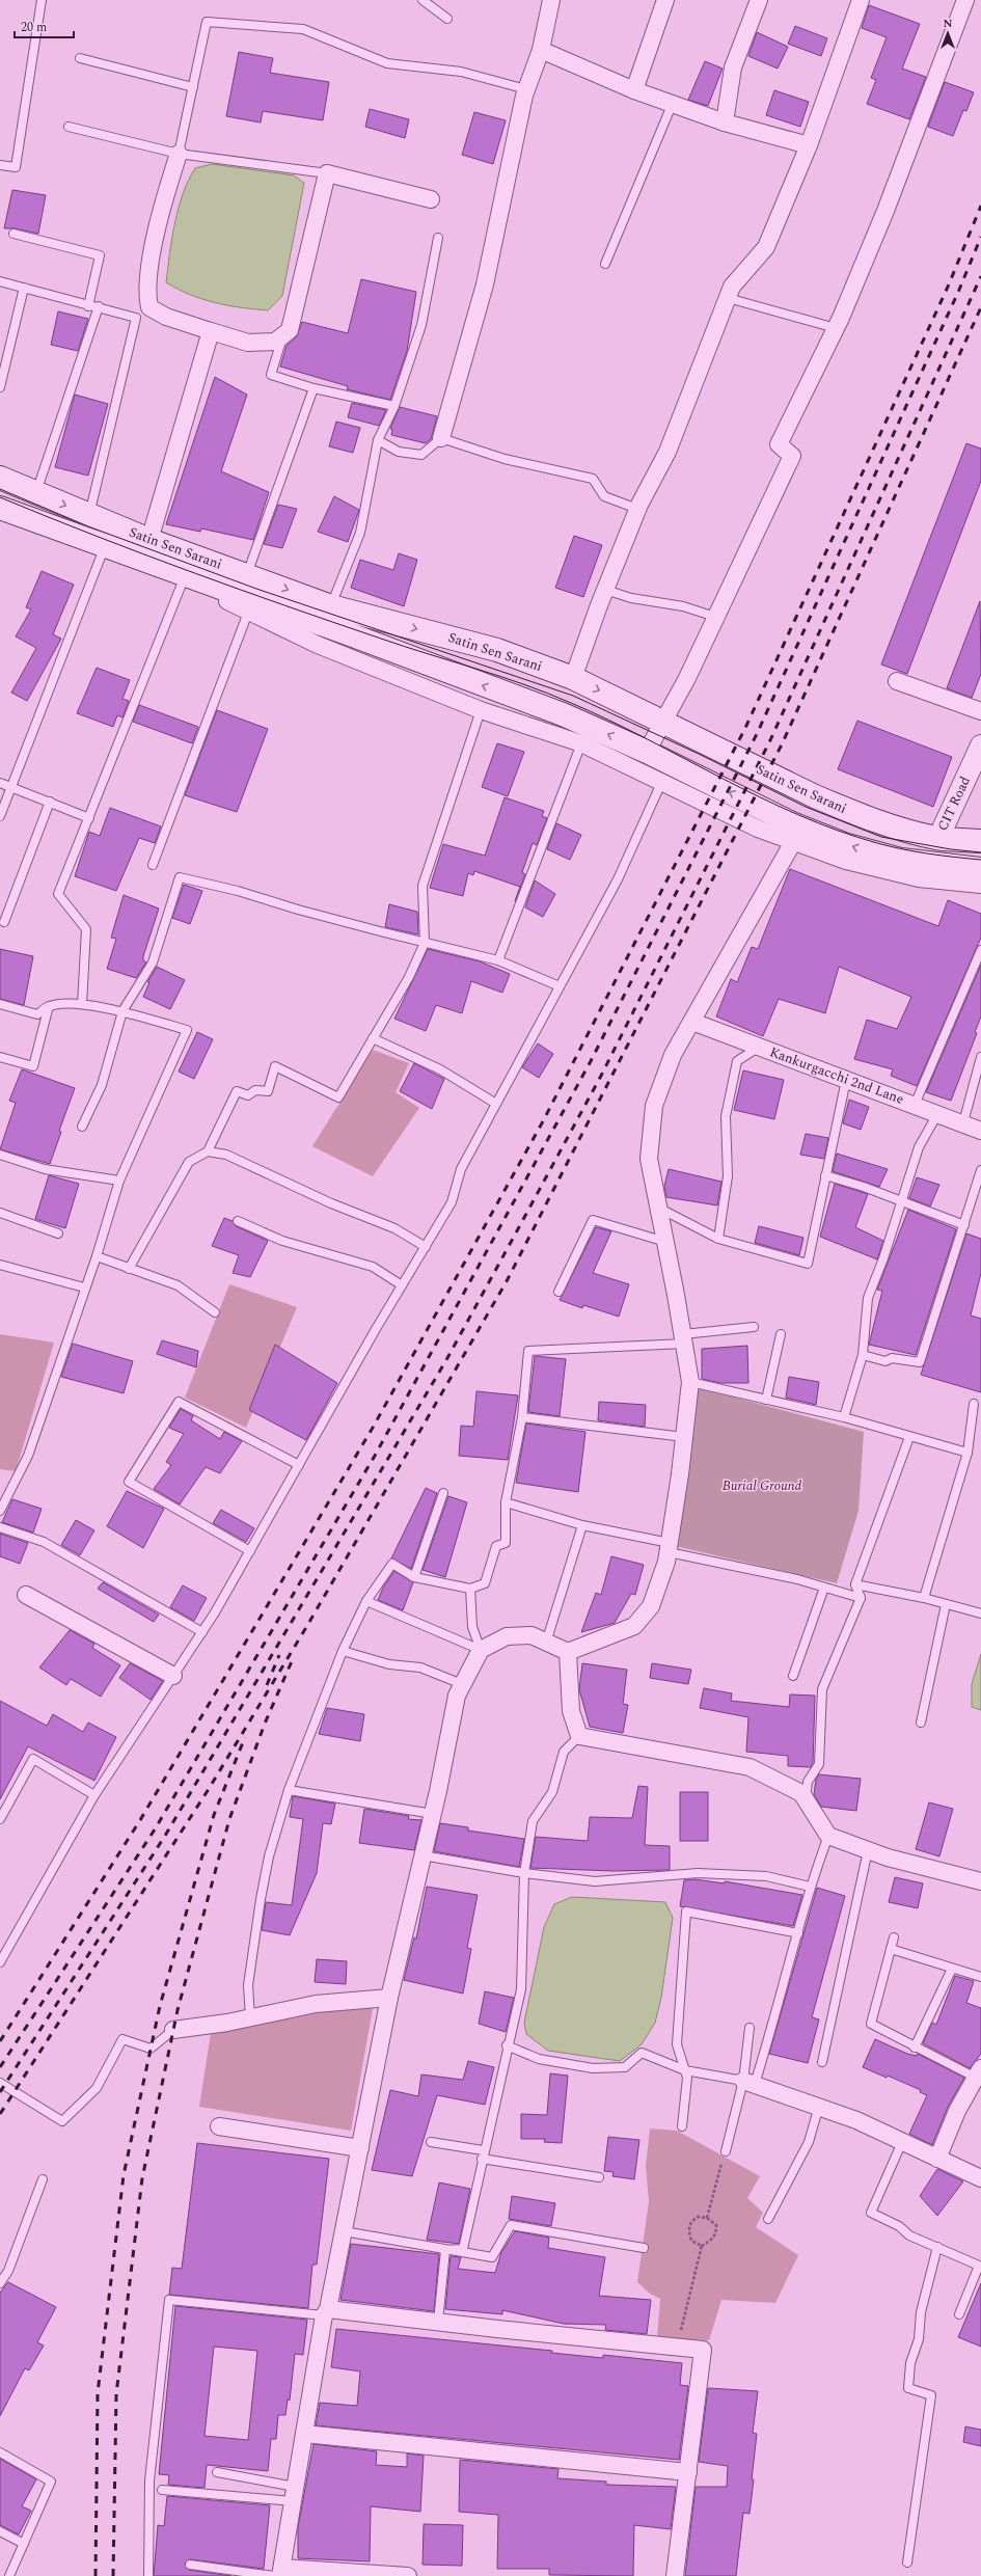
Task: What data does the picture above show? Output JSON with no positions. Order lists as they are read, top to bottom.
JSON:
{
  "streets": {
    "main road": ["Satin Sen Sarani"],
    "street": ["CIT Road", "Kankurgacchi 2nd Lane"]
  },
  "crossings": [
    ["Satin Sen Sarani", "CIT Road"]
  ],
  "parks": ["Burial Ground"],
  "scale_bar": "20 m",
  "north": "top"
}
